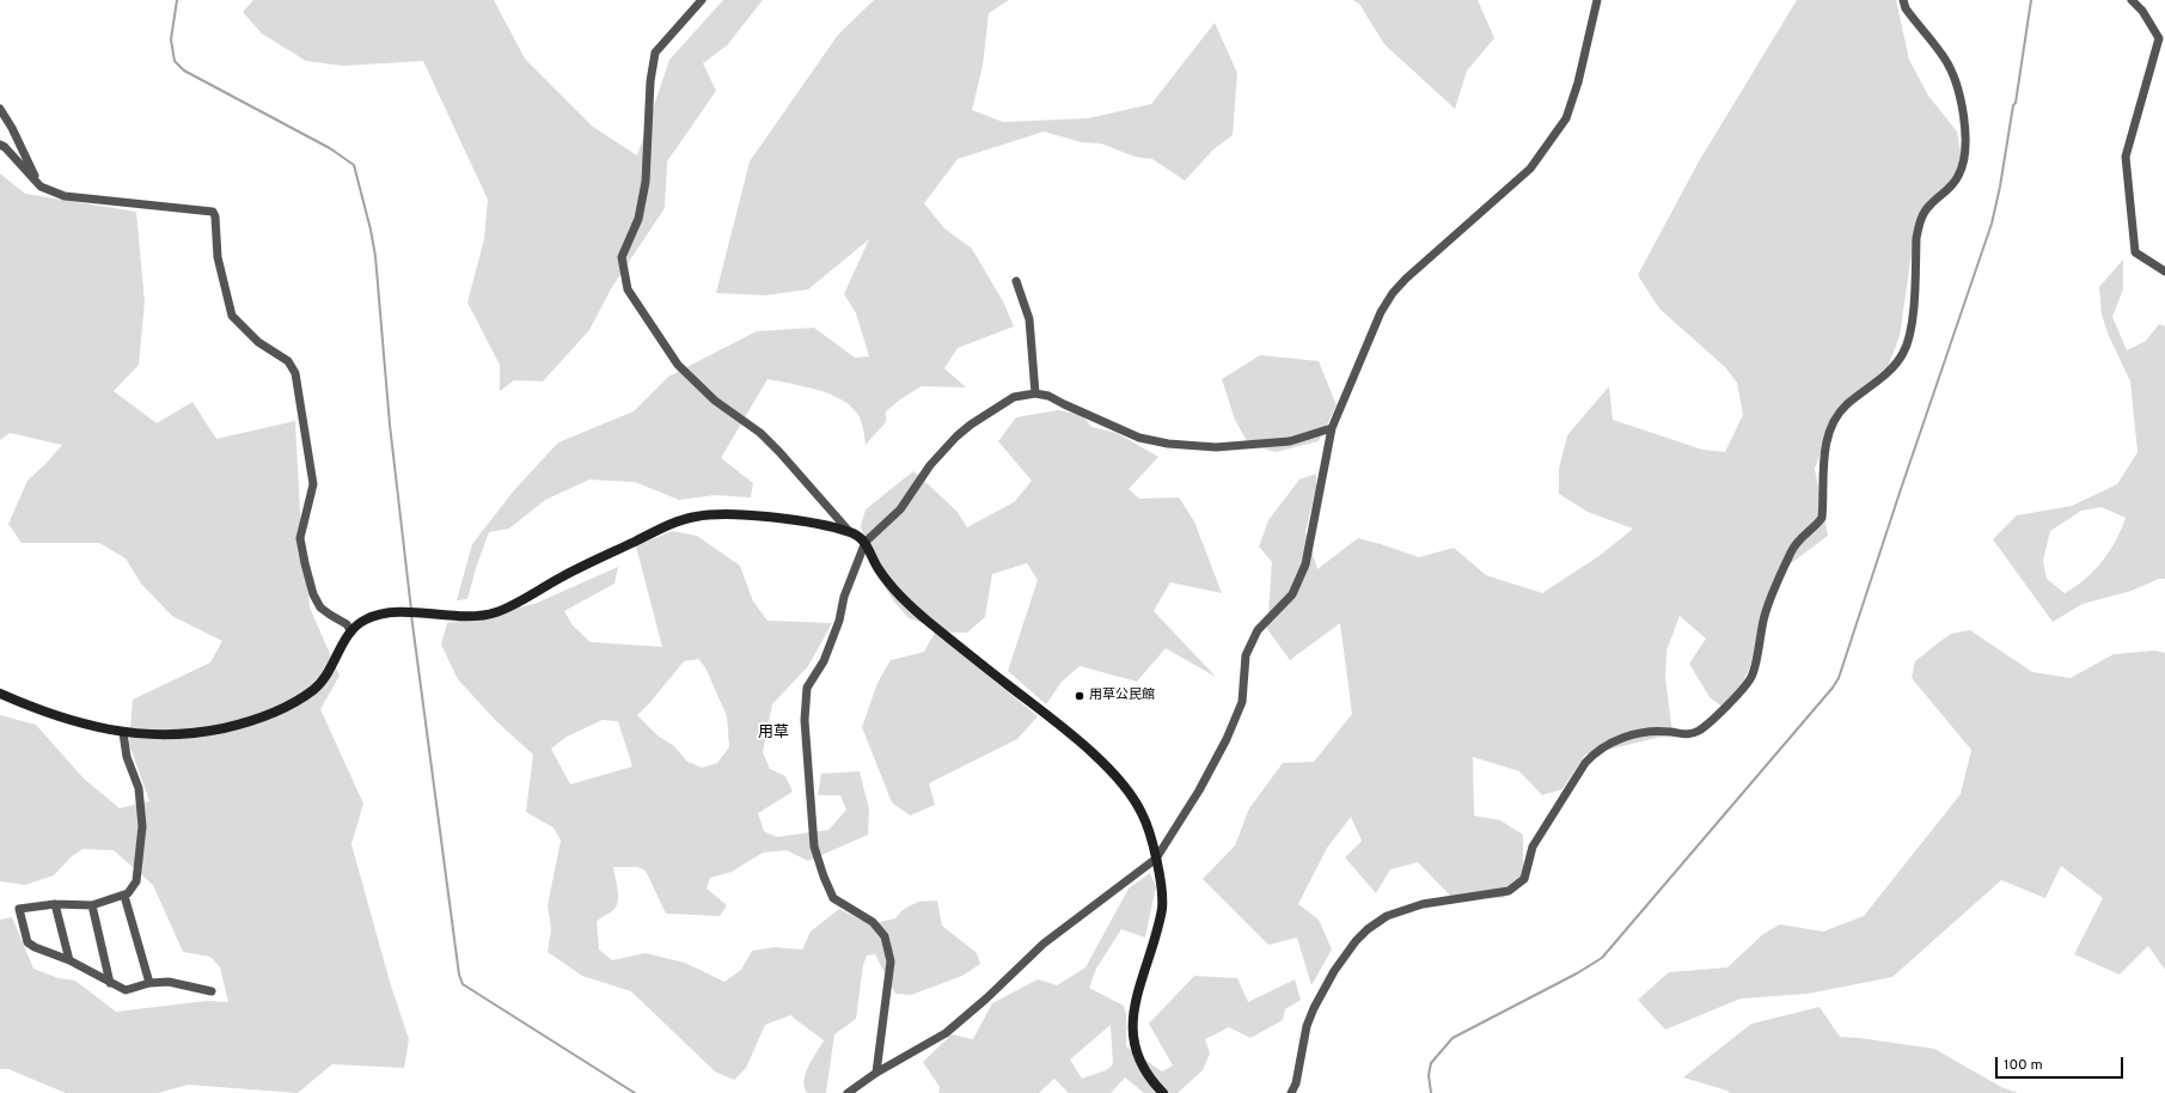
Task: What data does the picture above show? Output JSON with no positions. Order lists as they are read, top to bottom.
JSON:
{
  "districts": ["用草"],
  "places": ["用草公民館"],
  "scale_bar": "100 m"
}
